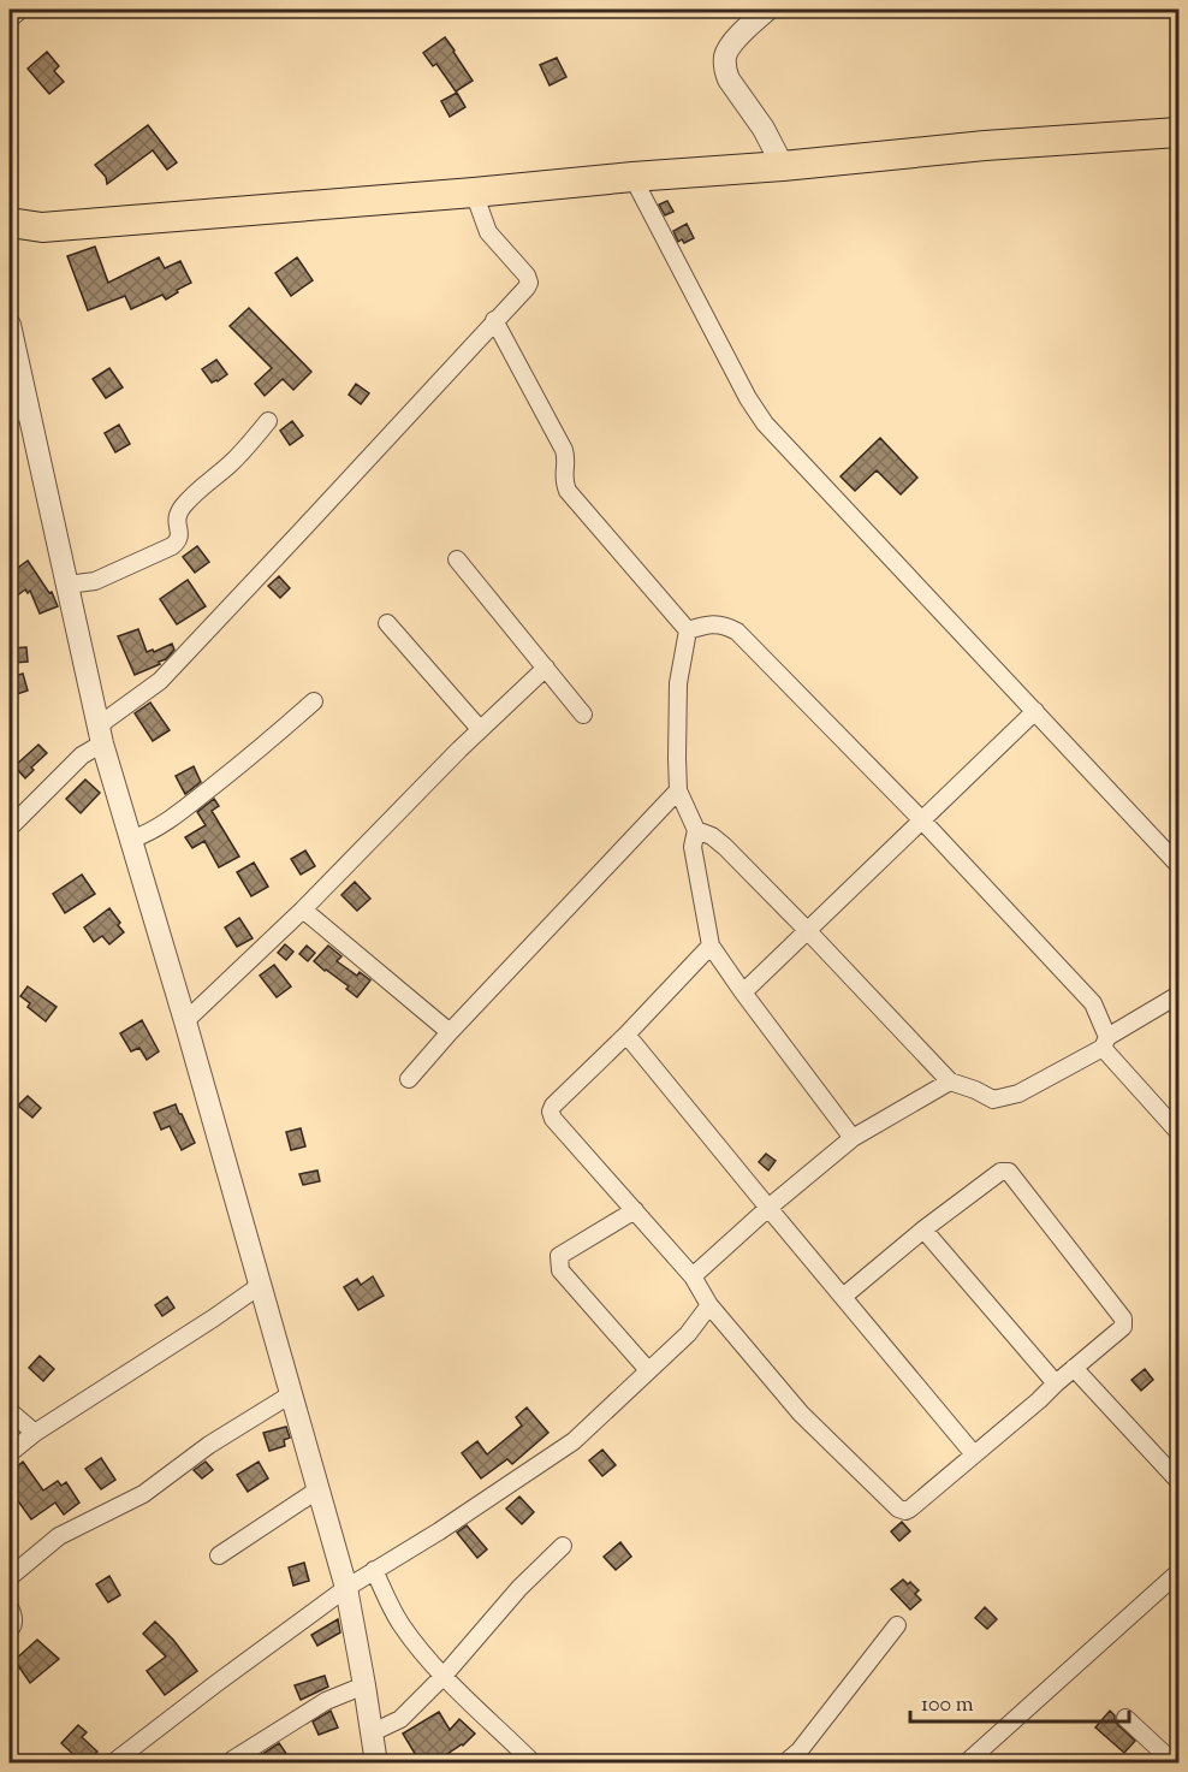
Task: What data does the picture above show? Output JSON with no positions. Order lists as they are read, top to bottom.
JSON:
{
  "scale_bar": "100 m"
}
